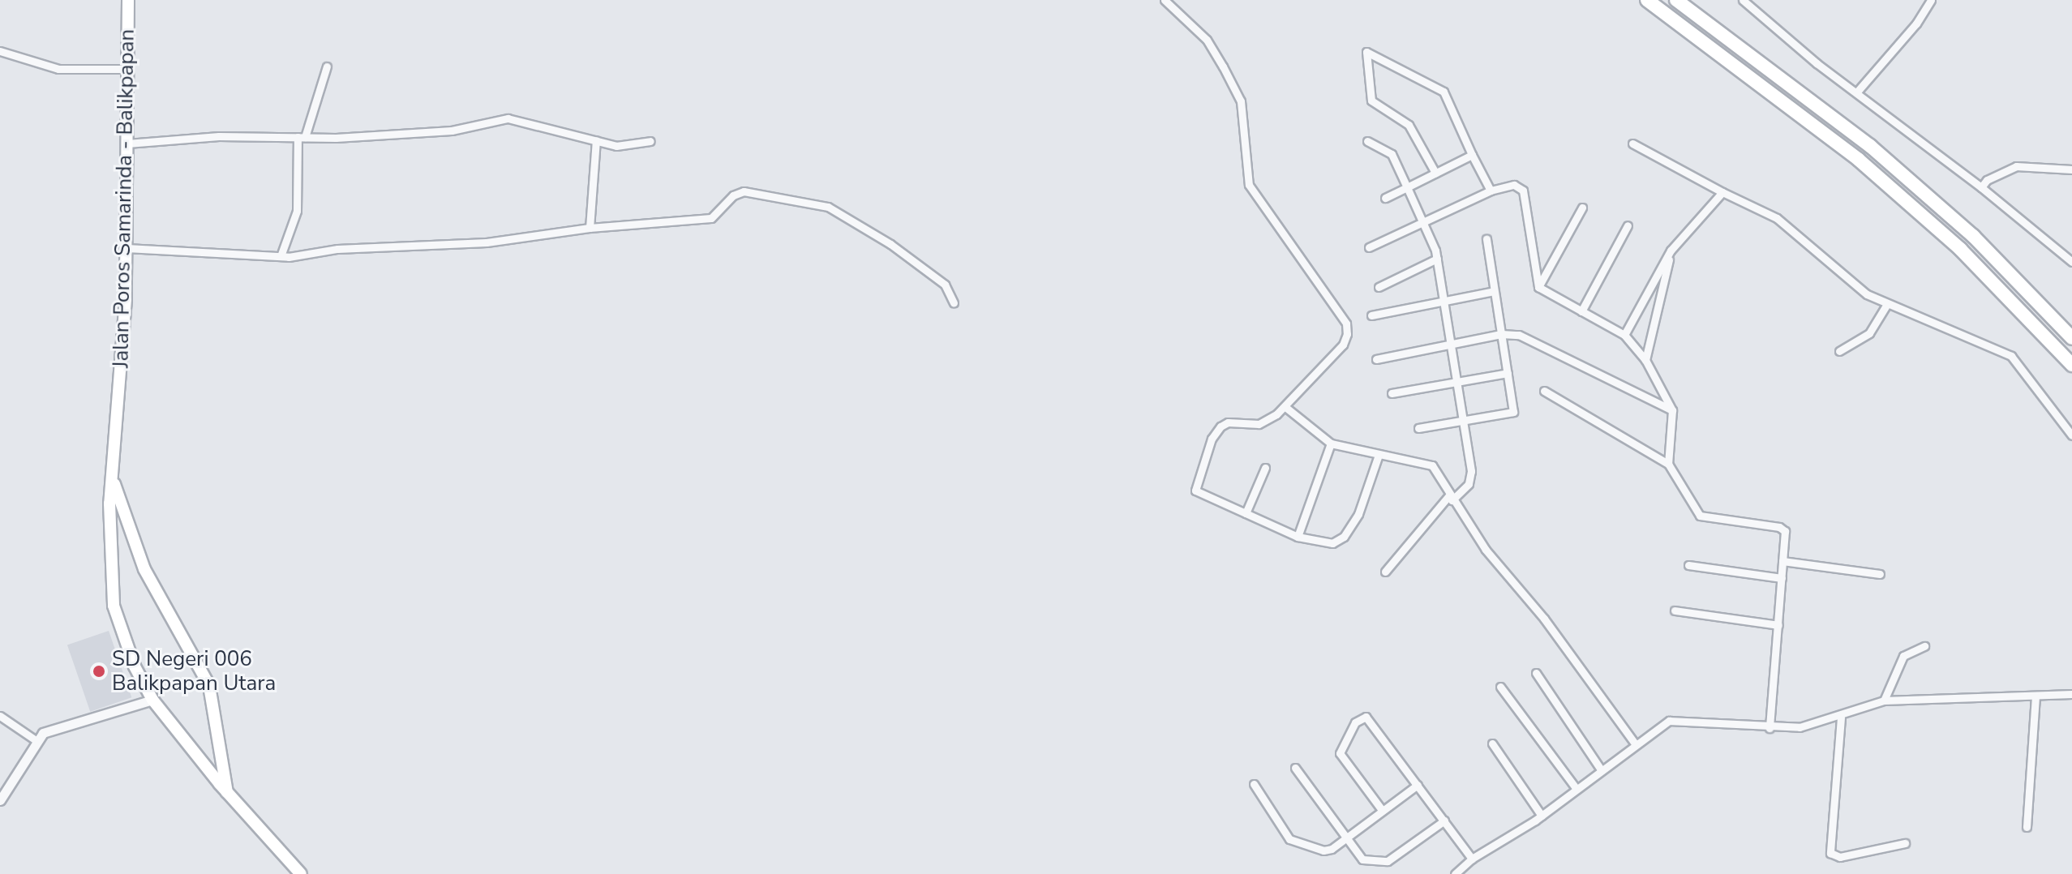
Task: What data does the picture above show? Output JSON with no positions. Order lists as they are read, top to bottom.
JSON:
{
  "streets": {
    "highway": ["Jalan Poros Samarinda - Balikpapan"]
  },
  "places": ["SD Negeri 006 Balikpapan Utara"]
}
